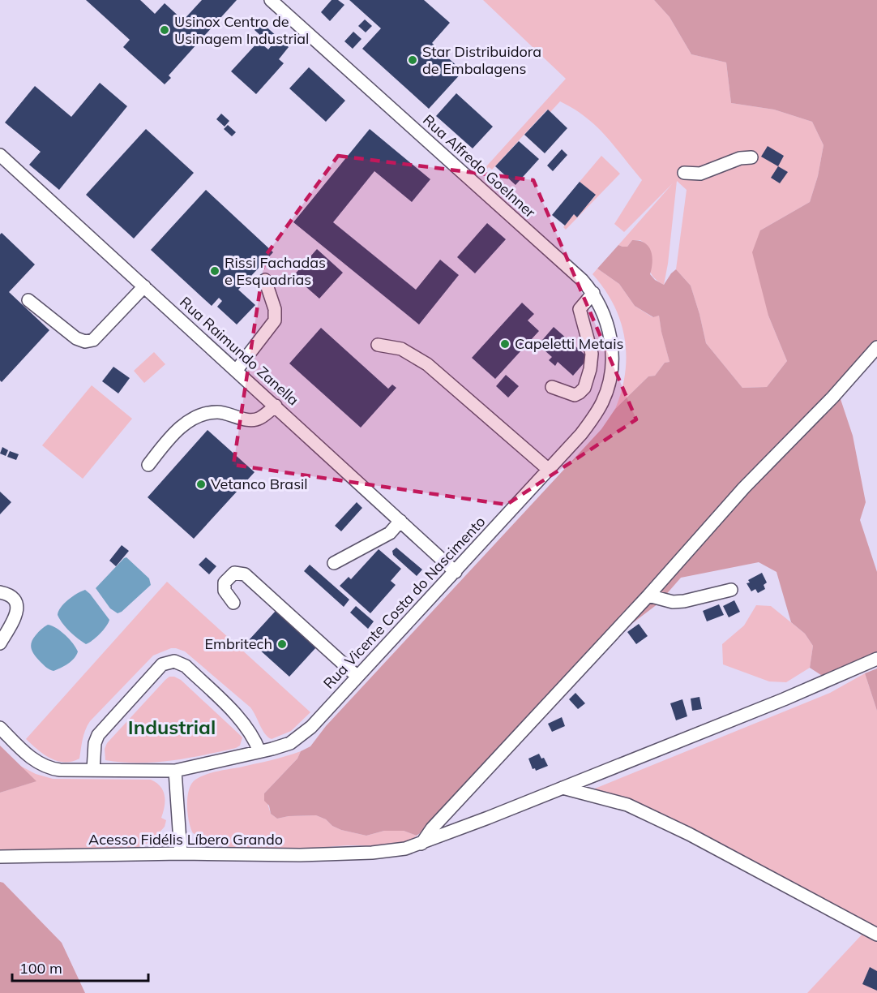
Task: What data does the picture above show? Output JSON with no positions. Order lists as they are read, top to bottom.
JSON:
{
  "streets": {
    "street": [
      "Rua Alfredo Goelnner",
      "Rua Raimundo Zanella",
      "Rua Vicente Costa do Nascimento",
      "Acesso Fidélis Líbero Grando"
    ]
  },
  "crossings": [
    ["Rua Alfredo Goelnner", "Rua Vicente Costa do Nascimento"],
    ["Rua Raimundo Zanella", "Rua Vicente Costa do Nascimento"]
  ],
  "districts": ["Industrial"],
  "places": [
    "Usinox Centro de Usinagem Industrial",
    "Star Distribuidora de Embalagens",
    "Rissi Fachadas e Esquadrias",
    "Capeletti Metais",
    "Vetanco Brasil",
    "Embritech"
  ],
  "scale_bar": "100 m"
}
